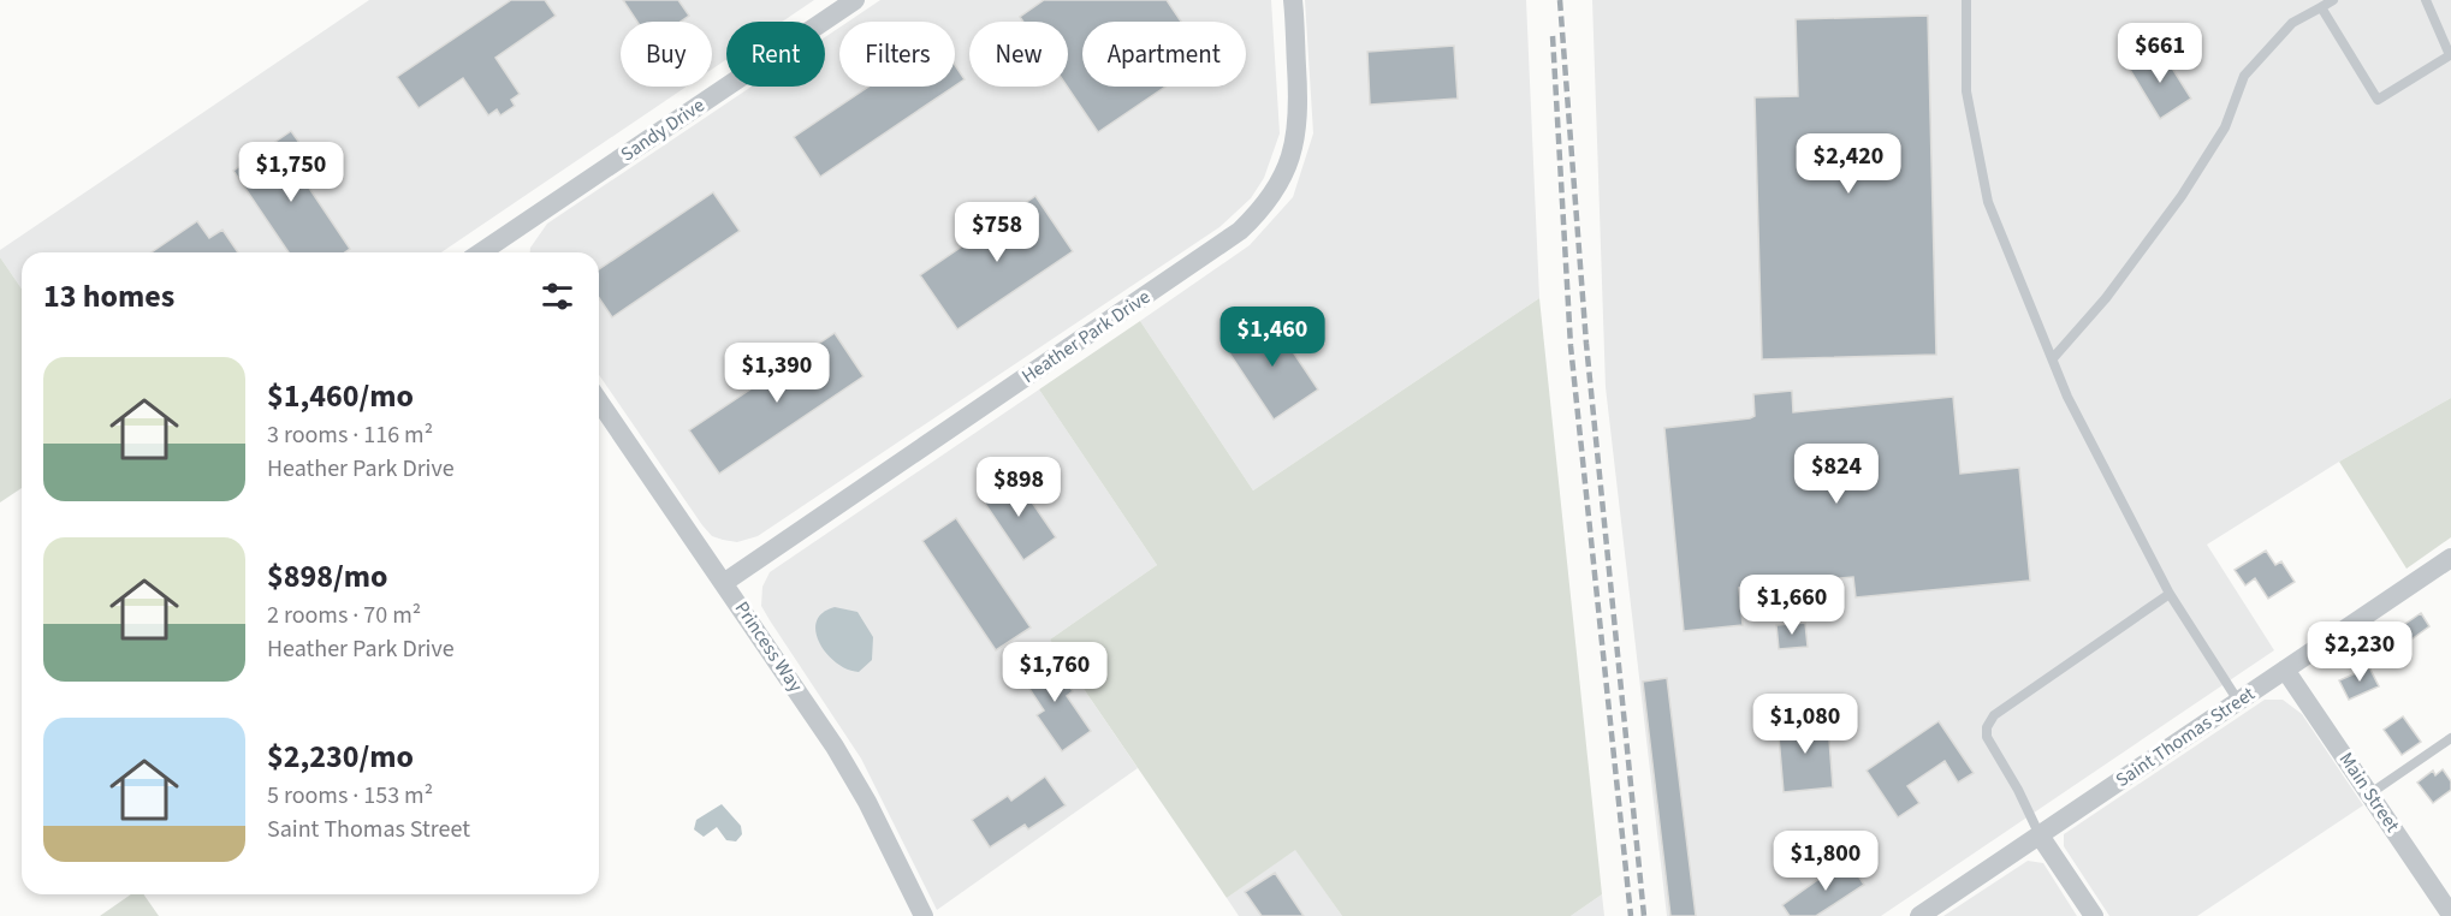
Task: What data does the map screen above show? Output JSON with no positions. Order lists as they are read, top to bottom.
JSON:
{
  "streets": {
    "street": [
      "Sandy Drive",
      "Heather Park Drive",
      "Princess Way",
      "Saint Thomas Street",
      "Main Street"
    ]
  },
  "crossings": [
    ["Heather Park Drive", "Princess Way"],
    ["Saint Thomas Street", "Main Street"]
  ],
  "page": {
    "chip": [
      "Buy",
      "Rent",
      "Filters",
      "New",
      "Apartment"
    ],
    "price": [
      "$661",
      "$2,420",
      "$1,750",
      "$758",
      "$1,460",
      "$1,390",
      "$824",
      "$898",
      "$1,660",
      "$2,230",
      "$1,760",
      "$1,080",
      "$1,800"
    ],
    "heading": "13 homes",
    "list": [
      {
        "name": "$1,460/mo",
        "note": "3 rooms · 116 m² · Heather Park Drive"
      },
      {
        "name": "$898/mo",
        "note": "2 rooms · 70 m² · Heather Park Drive"
      },
      {
        "name": "$2,230/mo",
        "note": "5 rooms · 153 m² · Saint Thomas Street"
      }
    ]
  }
}
